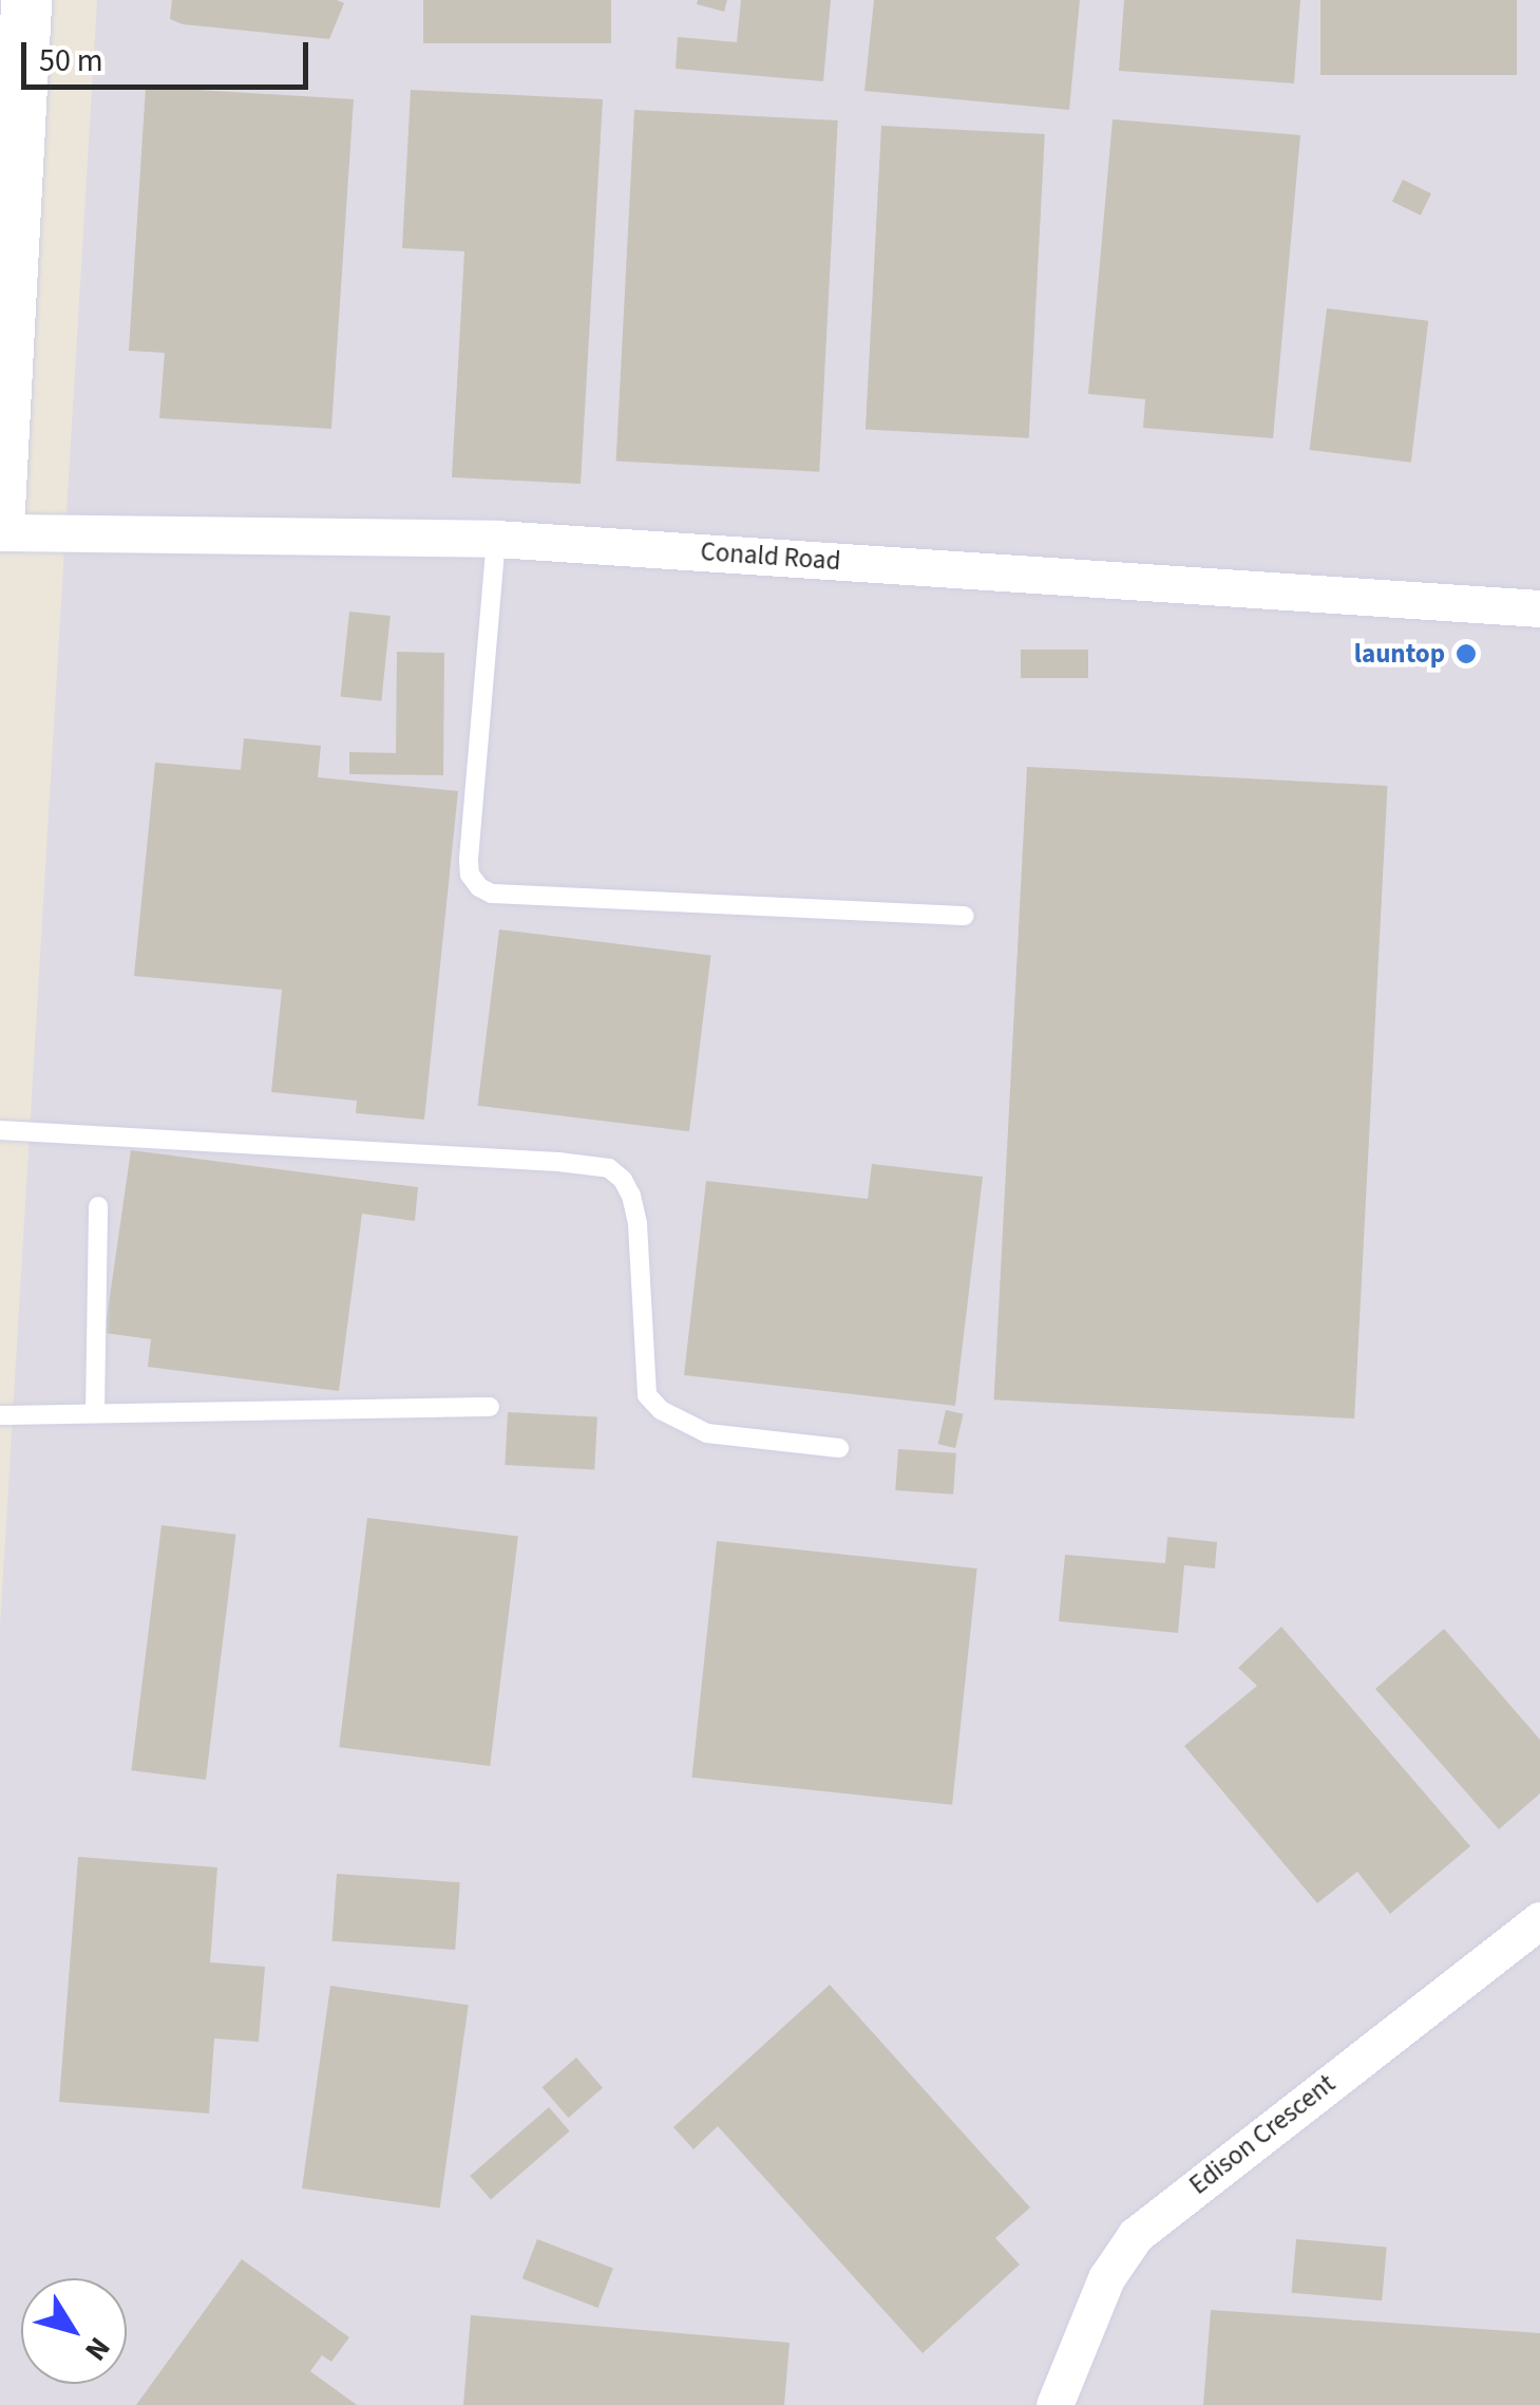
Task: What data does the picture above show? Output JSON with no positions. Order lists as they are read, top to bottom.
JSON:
{
  "streets": {
    "street": ["Conald Road", "Edison Crescent"]
  },
  "places": ["launtop"],
  "scale_bar": "50 m",
  "north": "bottom right"
}
